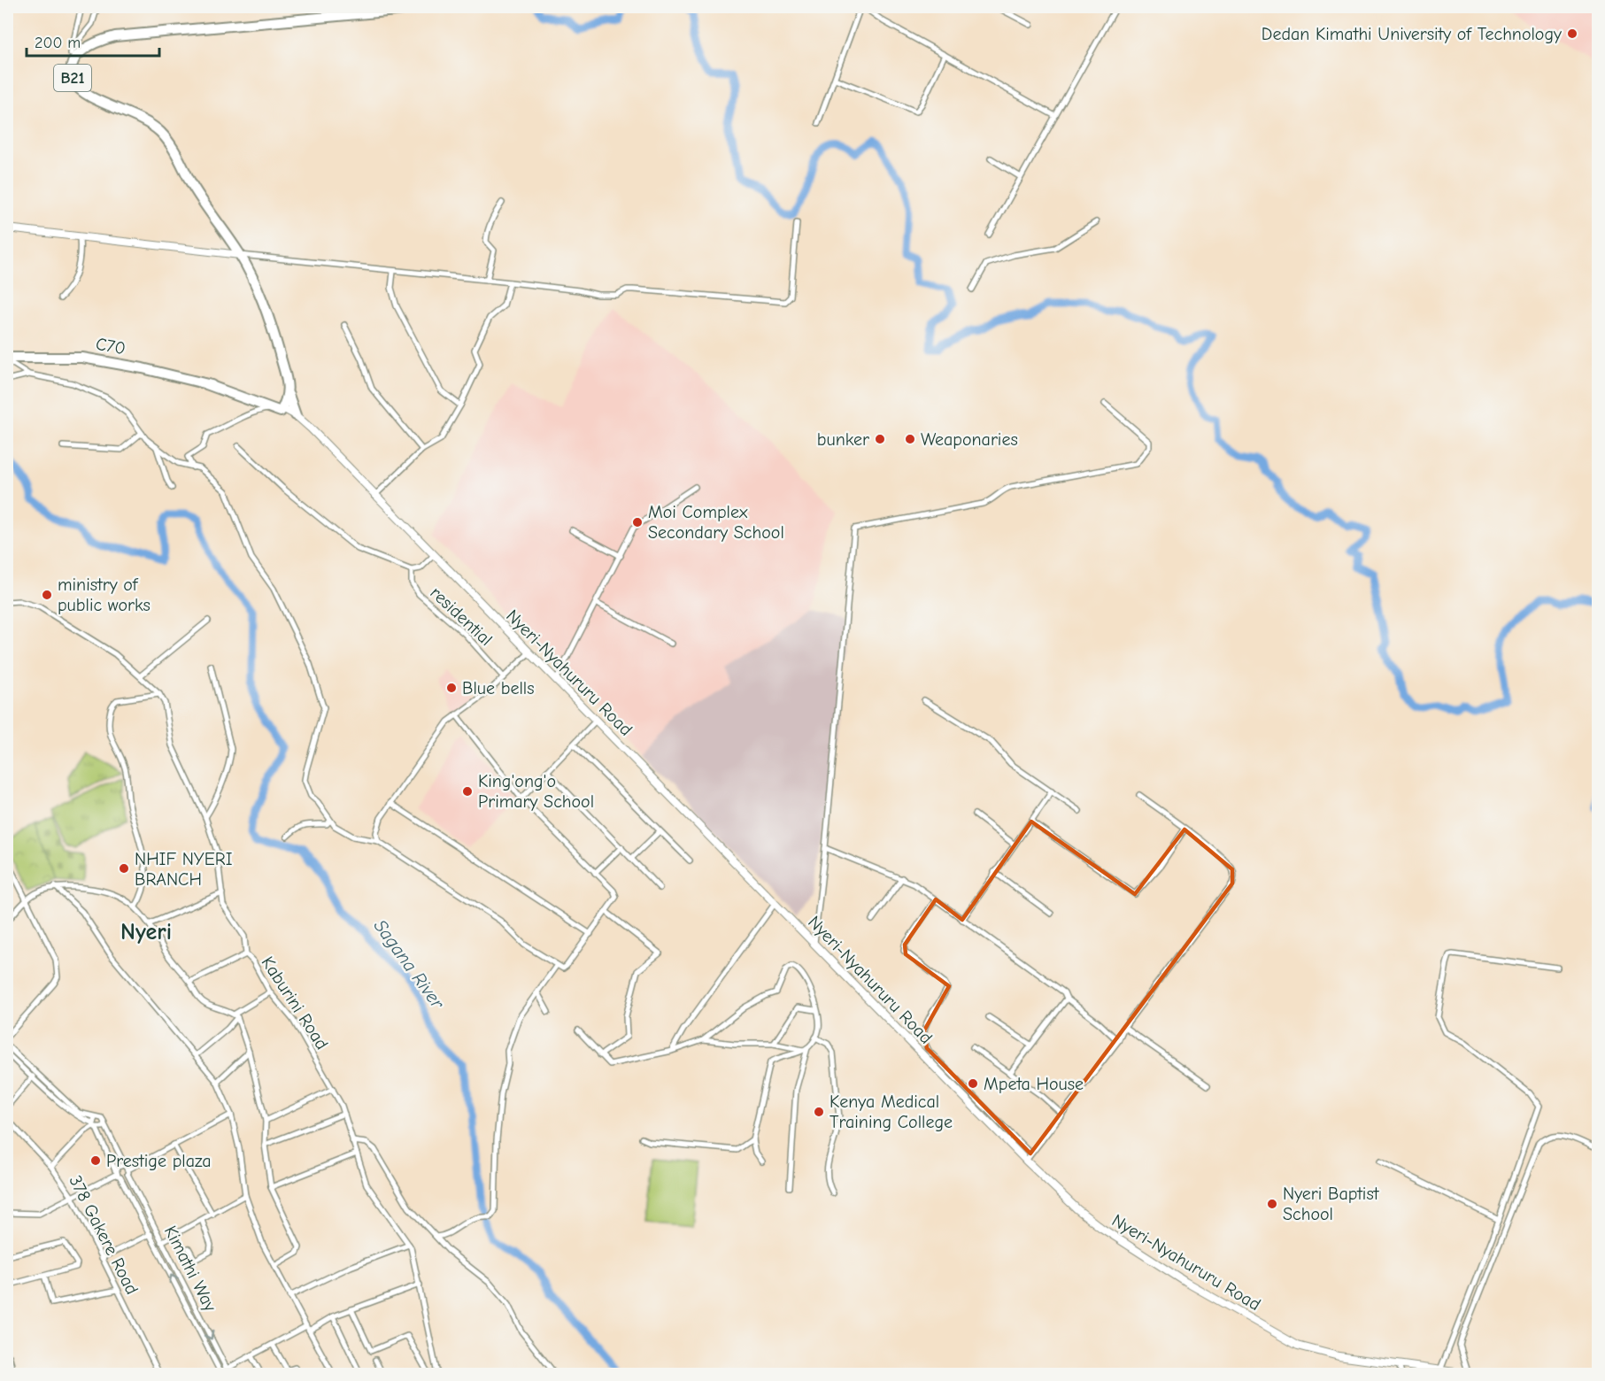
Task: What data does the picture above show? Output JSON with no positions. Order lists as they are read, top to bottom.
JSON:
{
  "streets": {
    "highway": ["B21", "C70"],
    "main road": ["Nyeri-Nyahururu Road"],
    "street": [
      "residential",
      "Kaburini Road",
      "378 Gakere Road",
      "Kimathi Way"
    ]
  },
  "crossings": [
    ["B21", "Nyeri-Nyahururu Road"],
    ["C70", "Nyeri-Nyahururu Road"]
  ],
  "districts": ["Nyeri"],
  "water": ["Sagana River"],
  "places": [
    "Dedan Kimathi University of Technology",
    "bunker",
    "Weaponaries",
    "Moi Complex Secondary School",
    "ministry of public works",
    "Blue bells",
    "King'ong'o Primary School",
    "NHIF NYERI BRANCH",
    "Mpeta House",
    "Kenya Medical Training College",
    "Prestige plaza",
    "Nyeri Baptist School"
  ],
  "scale_bar": "200 m"
}
